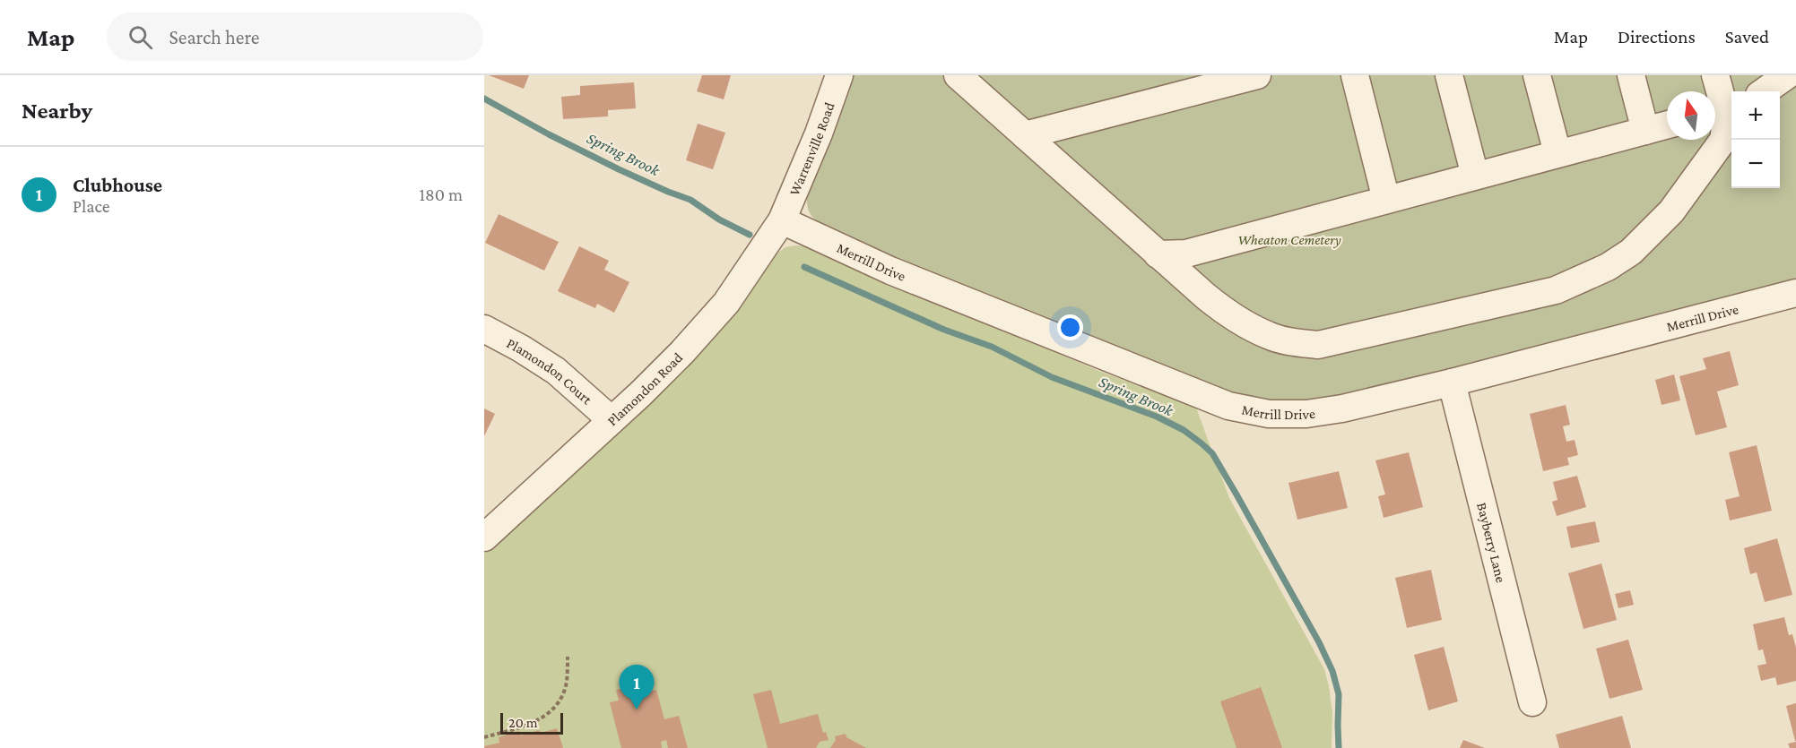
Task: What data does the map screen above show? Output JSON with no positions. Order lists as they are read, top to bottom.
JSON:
{
  "streets": {
    "street": [
      "Warrenville Road",
      "Merrill Drive",
      "Plamondon Court",
      "Plamondon Road",
      "Bayberry Lane"
    ]
  },
  "crossings": [
    ["Warrenville Road", "Merrill Drive"],
    ["Warrenville Road", "Plamondon Road"],
    ["Merrill Drive", "Plamondon Road"],
    ["Merrill Drive", "Bayberry Lane"],
    ["Plamondon Court", "Plamondon Road"]
  ],
  "water": ["Spring Brook"],
  "parks": ["Wheaton Cemetery"],
  "scale_bar": "20 m",
  "north": "top",
  "page": {
    "header": "Map",
    "search": "Search here",
    "nav": ["Map", "Directions", "Saved"],
    "heading": "Nearby",
    "map_buttons": ["+", "−"],
    "list": [
      {
        "mark": "1",
        "name": "Clubhouse",
        "note": "Place",
        "value": "180 m"
      }
    ],
    "pins": "1",
    "scale": "20 m"
  }
}
